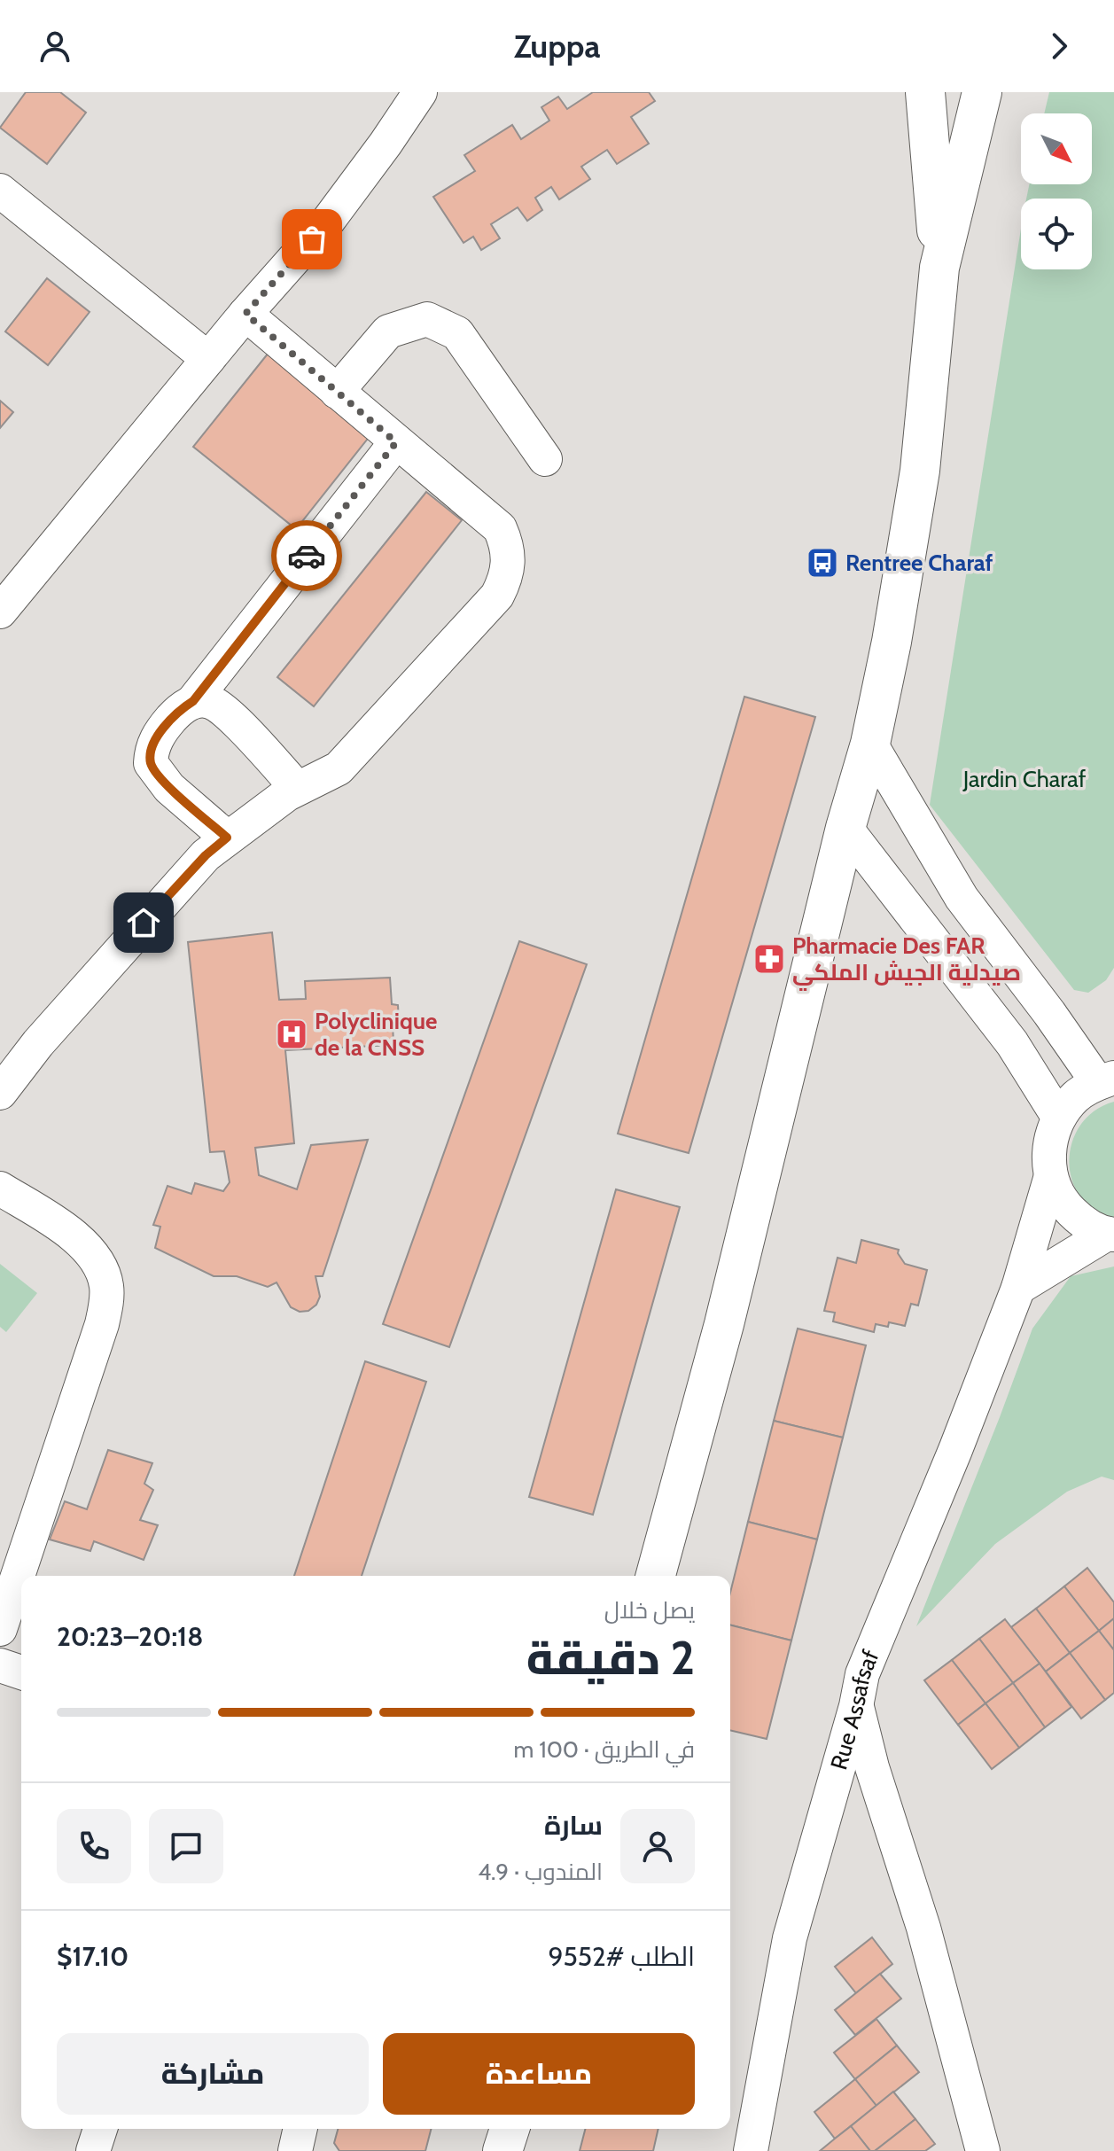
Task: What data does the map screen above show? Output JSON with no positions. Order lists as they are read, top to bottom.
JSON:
{
  "streets": {
    "street": ["Rue Assafsaf"]
  },
  "parks": ["Jardin Charaf"],
  "places": {
    "bus stop": ["Rentree Charaf"],
    "pharmacy": ["Pharmacie Des FAR صيدلية الجيش الملكي"],
    "hospital": ["Polyclinique de la CNSS"]
  },
  "north": "bottom right",
  "page": {
    "header": "Zuppa",
    "heading": ["2 دقيقة", "يصل خلال", "20:18–20:23"],
    "panel": [
      "سارة",
      "المندوب · 4.9",
      "الطلب #9552",
      "$17.10"
    ],
    "bar": "في الطريق · 100 m",
    "buttons": ["مساعدة", "مشاركة"]
  }
}
